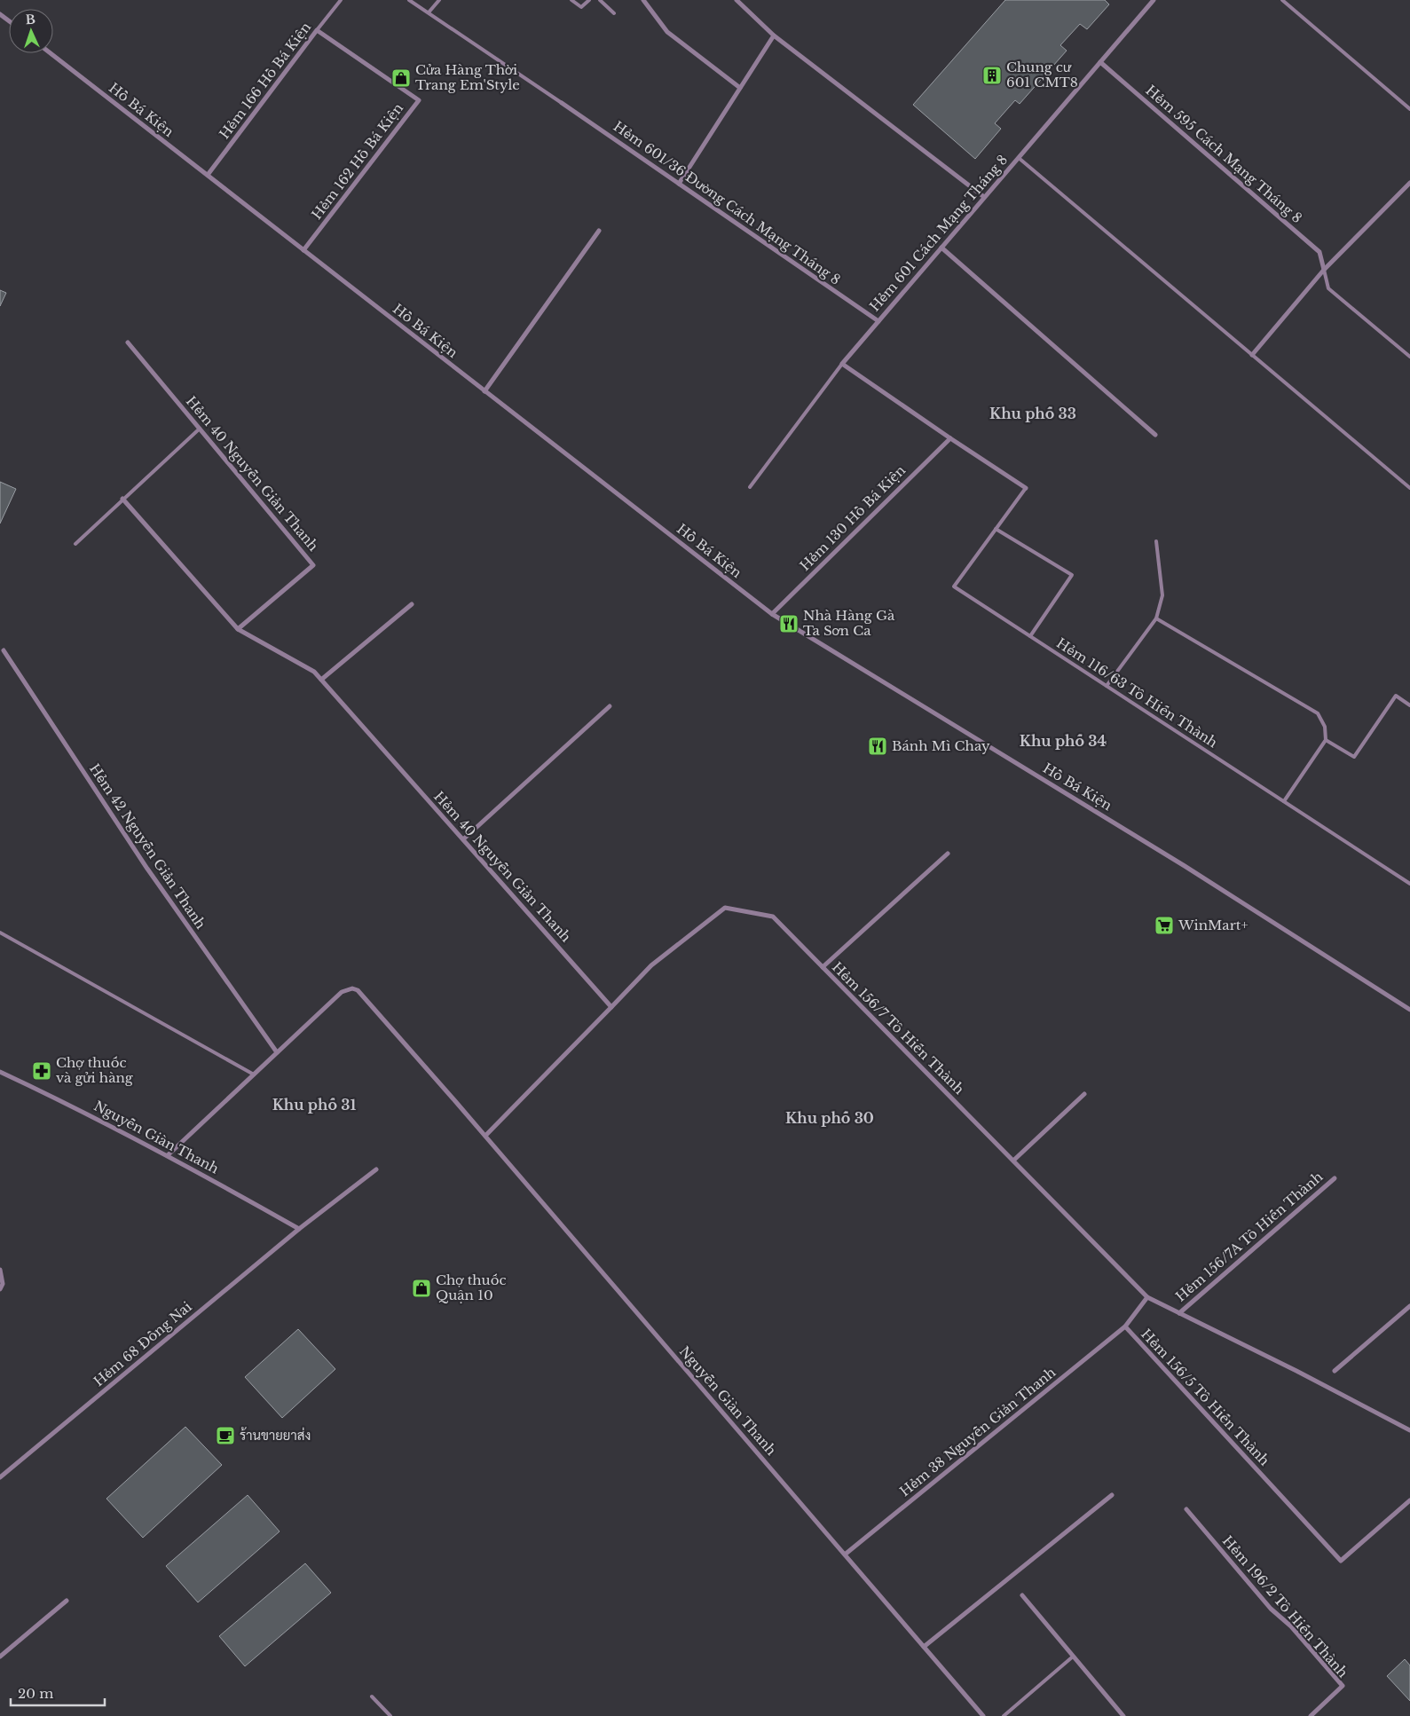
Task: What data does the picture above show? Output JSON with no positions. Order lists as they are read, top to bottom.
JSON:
{
  "streets": {
    "street": [
      "Hẻm 166 Hồ Bá Kiện",
      "Hồ Bá Kiện",
      "Hẻm 595 Cách Mạng Tháng 8",
      "Hẻm 162 Hồ Bá Kiện",
      "Hẻm 601/36 Đường Cách Mạng Tháng 8",
      "Hẻm 601 Cách Mạng Tháng 8",
      "Hẻm 40 Nguyễn Giản Thanh",
      "Hẻm 130 Hồ Bá Kiện",
      "Hẻm 42 Nguyễn Giản Thanh",
      "Hẻm 156/7 Tô Hiến Thành",
      "Nguyễn Giàn Thanh",
      "Hẻm 156/7A Tô Hiến Thành",
      "Hẻm 68 Đồng Nai",
      "Hẻm 156/5 Tô Hiến Thành",
      "Hẻm 38 Nguyễn Giản Thanh",
      "Hẻm 196/2 Tô Hiến Thành"
    ],
    "lane": ["Hẻm 116/63 Tô Hiến Thành"]
  },
  "crossings": [
    ["Hẻm 166 Hồ Bá Kiện", "Hồ Bá Kiện"],
    ["Hẻm 166 Hồ Bá Kiện", "Hẻm 162 Hồ Bá Kiện"],
    ["Hồ Bá Kiện", "Hẻm 162 Hồ Bá Kiện"],
    ["Hồ Bá Kiện", "Hẻm 130 Hồ Bá Kiện"],
    ["Hẻm 595 Cách Mạng Tháng 8", "Hẻm 601 Cách Mạng Tháng 8"],
    ["Hẻm 601/36 Đường Cách Mạng Tháng 8", "Hẻm 601 Cách Mạng Tháng 8"],
    ["Hẻm 40 Nguyễn Giản Thanh", "Hẻm 156/7 Tô Hiến Thành"],
    ["Hẻm 42 Nguyễn Giản Thanh", "Nguyễn Giàn Thanh"],
    ["Hẻm 156/7 Tô Hiến Thành", "Hẻm 156/5 Tô Hiến Thành"],
    ["Nguyễn Giàn Thanh", "Hẻm 68 Đồng Nai"],
    ["Nguyễn Giàn Thanh", "Hẻm 38 Nguyễn Giản Thanh"],
    ["Hẻm 156/5 Tô Hiến Thành", "Hẻm 38 Nguyễn Giản Thanh"]
  ],
  "districts": [
    "Khu phố 33",
    "Khu phố 34",
    "Khu phố 31",
    "Khu phố 30"
  ],
  "places": {
    "building": ["Chung cư 601 CMT8"],
    "shop": ["Cửa Hàng Thời Trang Em'Style", "Chợ thuốc Quận 10"],
    "restaurant": ["Nhà Hàng Gà Ta Sơn Ca", "Bánh Mì Chay"],
    "supermarket": ["WinMart+"],
    "pharmacy": ["Chợ thuốc và gửi hàng"],
    "cafe": ["ร้านขายยาส่ง"]
  },
  "scale_bar": "20 m",
  "north": "top"
}
